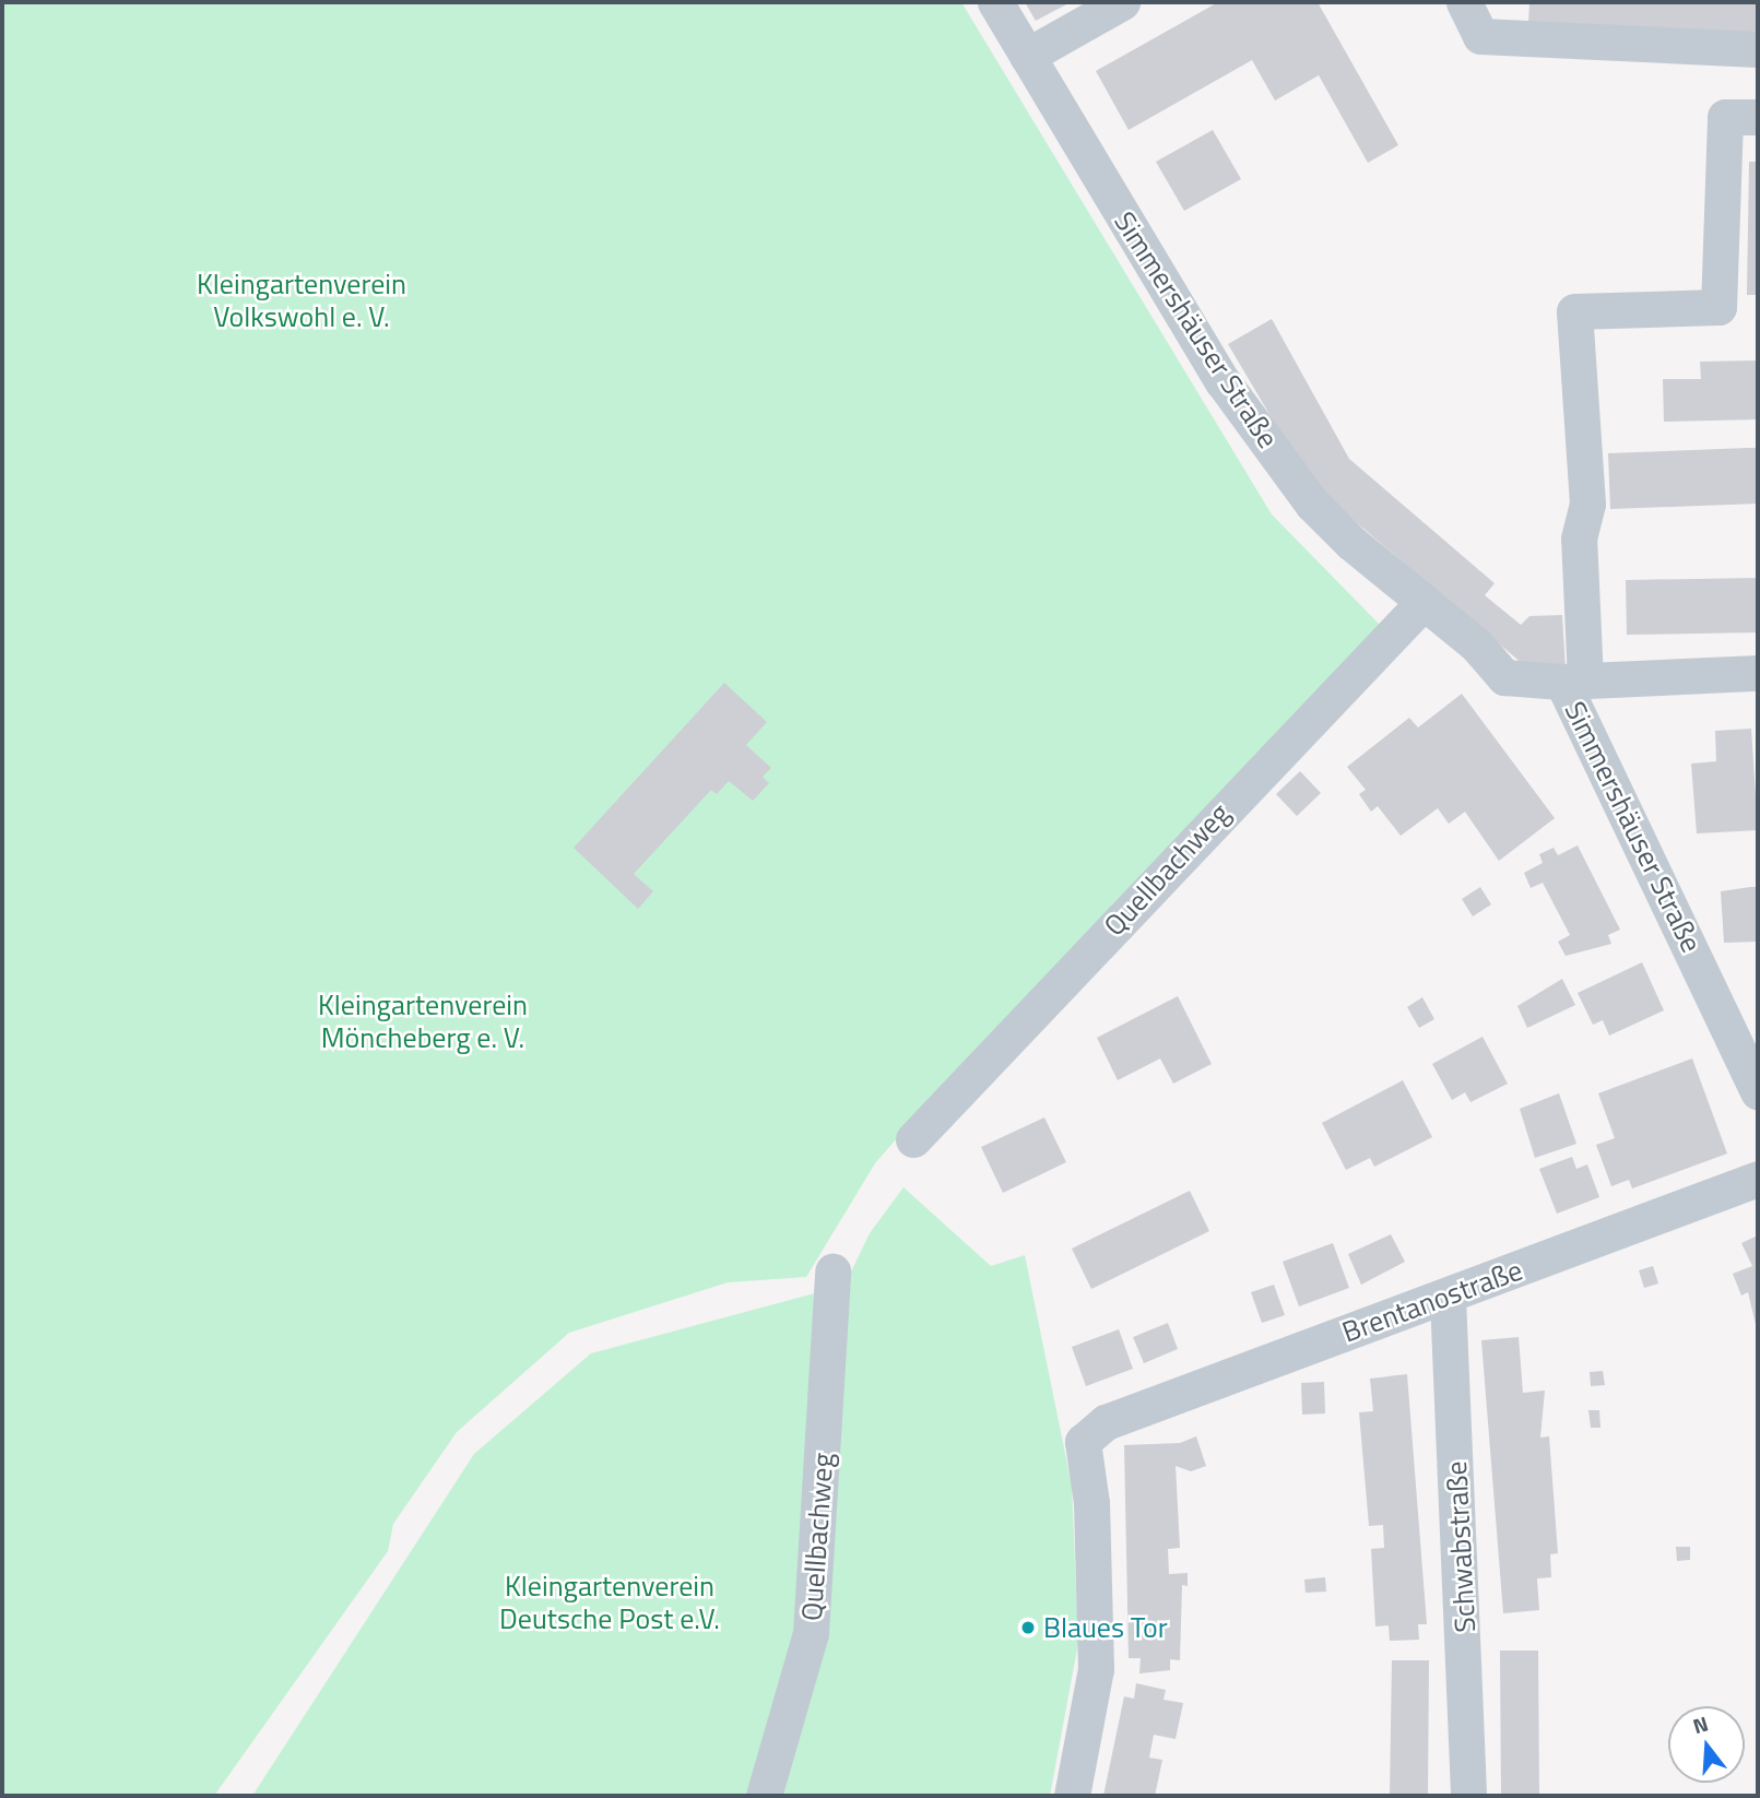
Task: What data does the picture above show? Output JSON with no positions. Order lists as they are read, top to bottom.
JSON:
{
  "streets": {
    "street": [
      "Simmershäuser Straße",
      "Quellbachweg",
      "Brentanostraße",
      "Schwabstraße"
    ]
  },
  "crossings": [
    ["Simmershäuser Straße", "Quellbachweg"],
    ["Brentanostraße", "Schwabstraße"]
  ],
  "parks": ["Kleingartenverein Volkswohl e. V.", "Kleingartenverein Möncheberg e. V.", "Kleingartenverein Deutsche Post e.V."],
  "places": ["Blaues Tor"],
  "north": "top"
}
